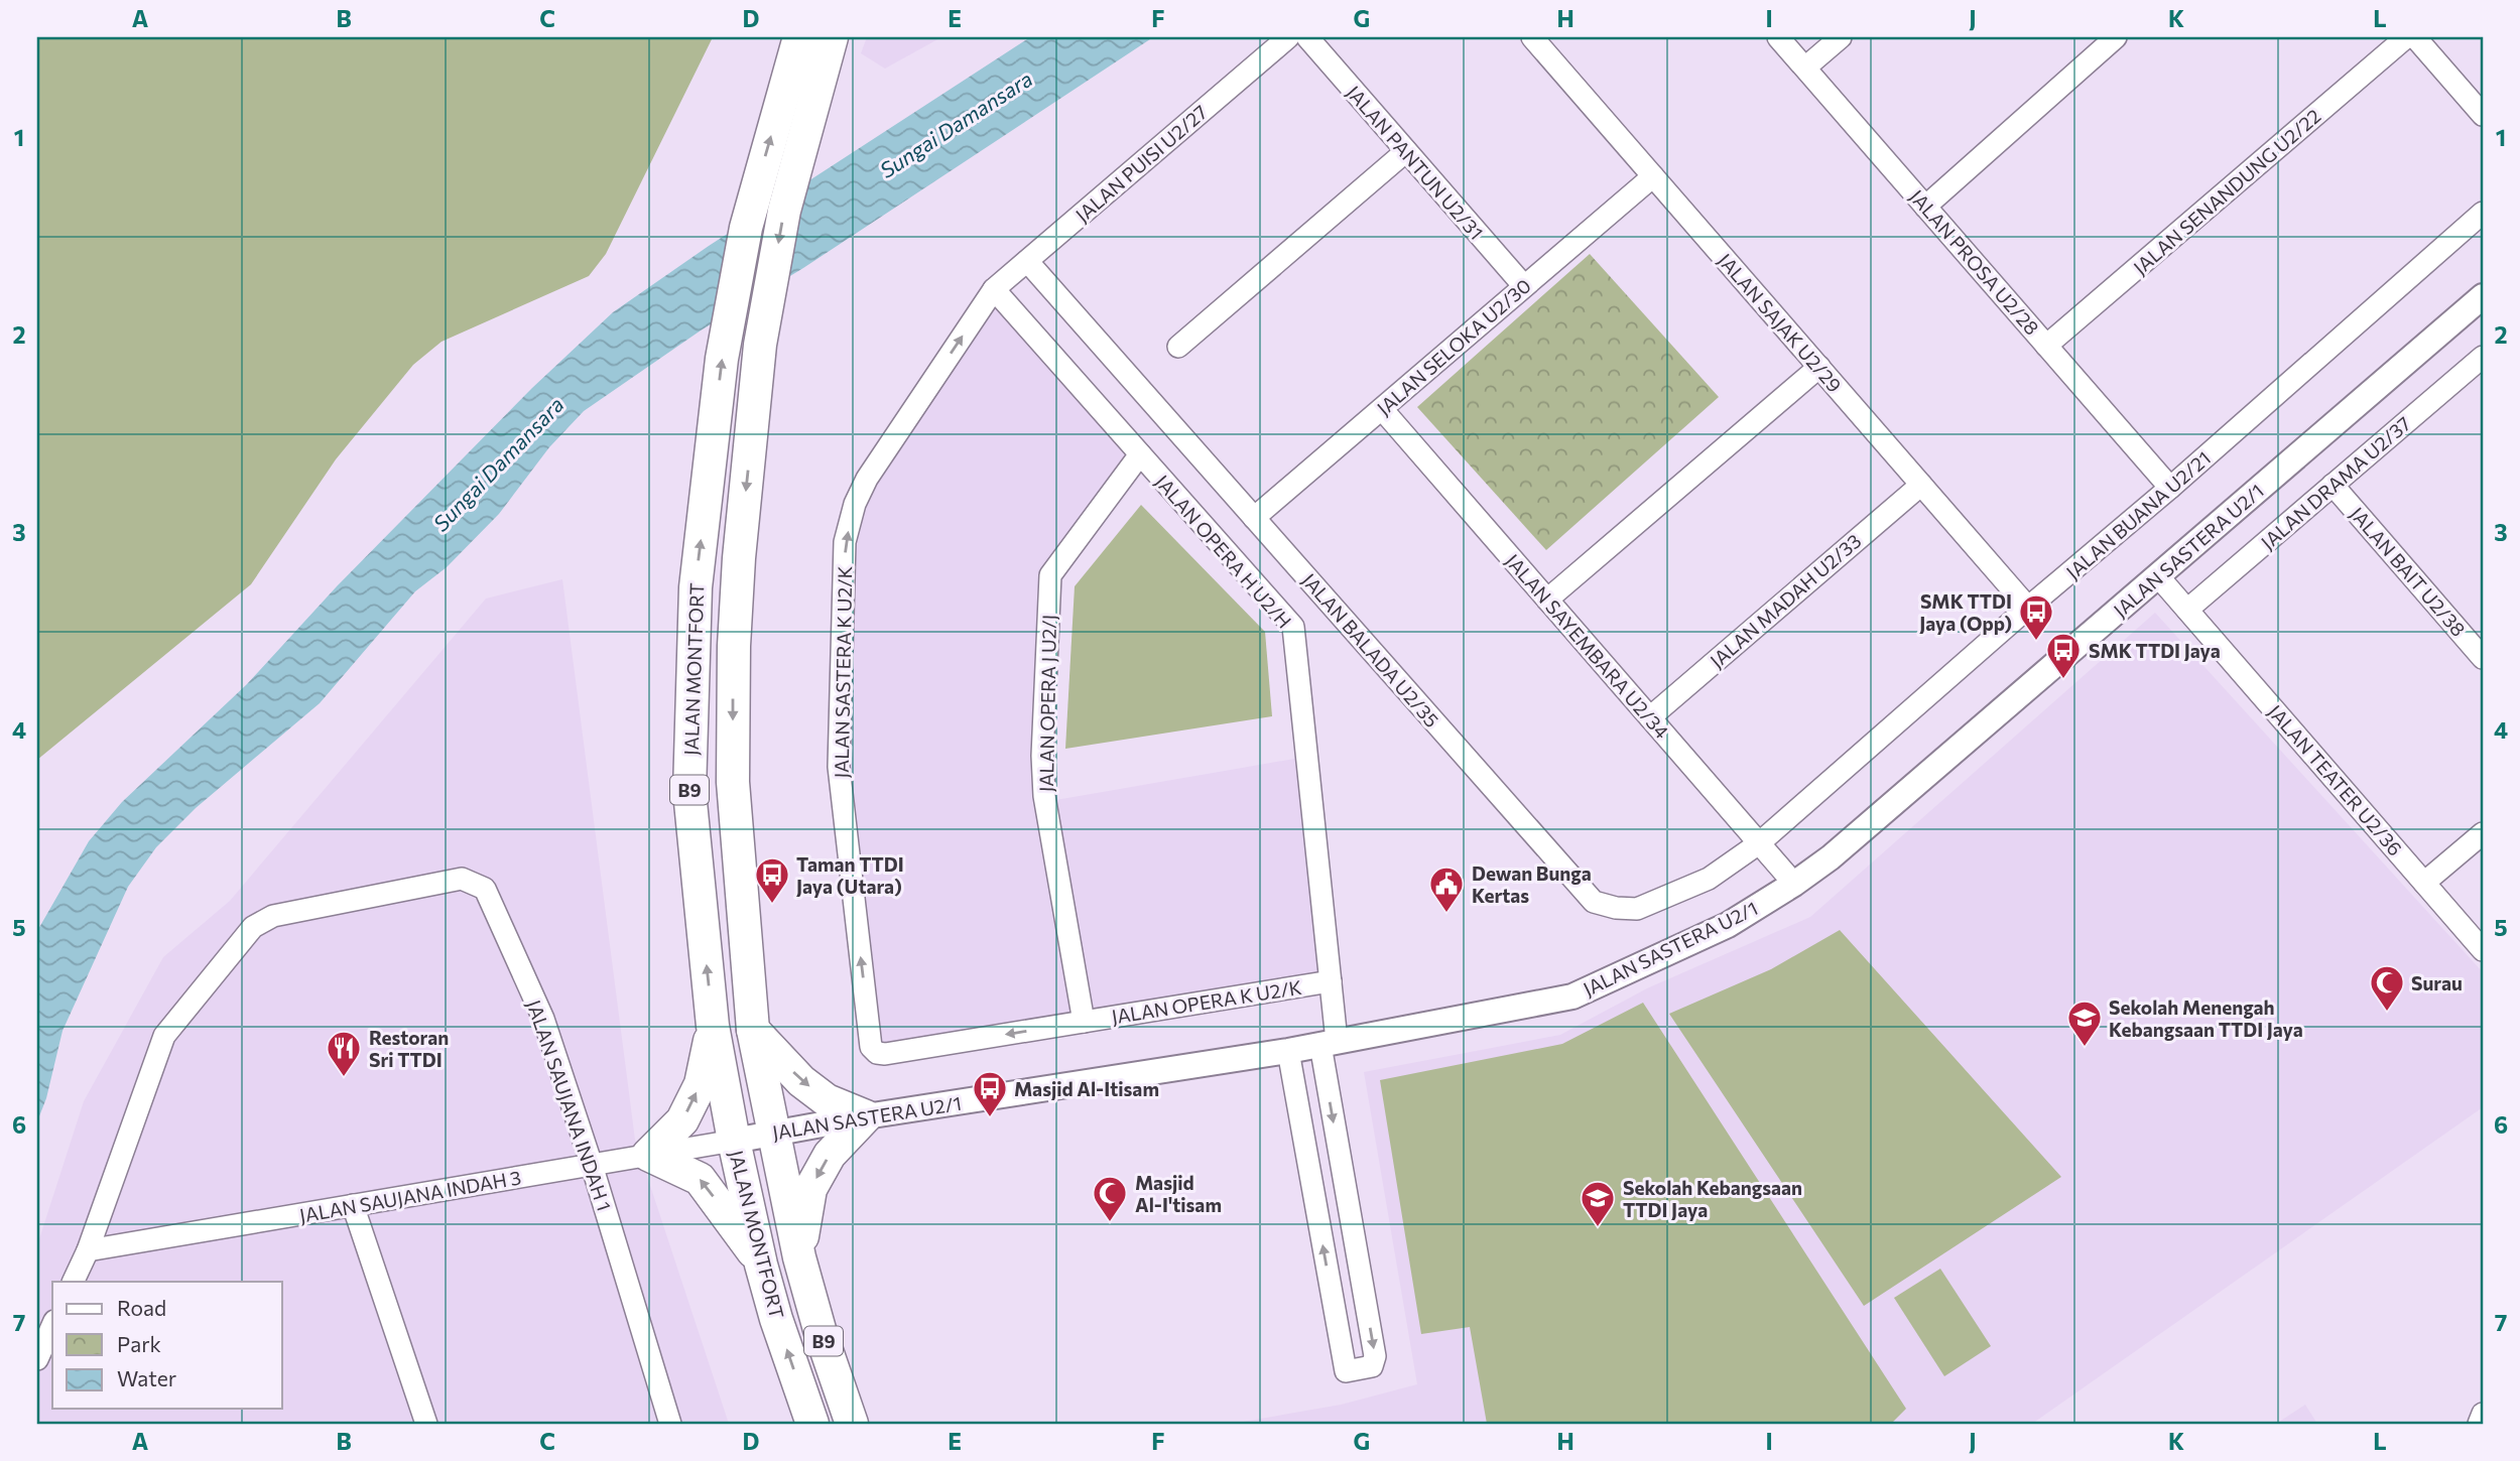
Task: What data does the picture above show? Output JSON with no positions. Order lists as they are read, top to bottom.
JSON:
{
  "streets": {
    "main road": ["JALAN MONTFORT", "B9"],
    "street": [
      "JALAN PANTUN U2/31",
      "JALAN PUISI U2/27",
      "JALAN SENANDUNG U2/22",
      "JALAN PROSA U2/28",
      "JALAN SAJAK U2/29",
      "JALAN SELOKA U2/30",
      "JALAN DRAMA U2/37",
      "JALAN BUANA U2/21",
      "JALAN SASTERA U2/1",
      "JALAN OPERA H U2/H",
      "JALAN BAIT U2/38",
      "JALAN MADAH U2/33",
      "JALAN SAYEMBARA U2/34",
      "JALAN BALADA U2/35",
      "JALAN SASTERA K U2/K",
      "JALAN OPERA J U2/J",
      "JALAN TEATER U2/36",
      "JALAN OPERA K U2/K",
      "JALAN SAUJANA INDAH 1",
      "JALAN SAUJANA INDAH 3"
    ]
  },
  "crossings": [
    ["JALAN PANTUN U2/31", "JALAN SELOKA U2/30"],
    ["JALAN PUISI U2/27", "JALAN OPERA H U2/H"],
    ["JALAN PUISI U2/27", "JALAN BALADA U2/35"],
    ["JALAN PUISI U2/27", "JALAN SASTERA K U2/K"],
    ["JALAN SENANDUNG U2/22", "JALAN PROSA U2/28"],
    ["JALAN PROSA U2/28", "JALAN BUANA U2/21"],
    ["JALAN SAJAK U2/29", "JALAN SELOKA U2/30"],
    ["JALAN SAJAK U2/29", "JALAN BUANA U2/21"],
    ["JALAN SAJAK U2/29", "JALAN MADAH U2/33"],
    ["JALAN SELOKA U2/30", "JALAN SAYEMBARA U2/34"],
    ["JALAN SELOKA U2/30", "JALAN BALADA U2/35"],
    ["JALAN DRAMA U2/37", "JALAN BAIT U2/38"],
    ["JALAN DRAMA U2/37", "JALAN TEATER U2/36"],
    ["JALAN BUANA U2/21", "JALAN SAYEMBARA U2/34"],
    ["JALAN BUANA U2/21", "JALAN BALADA U2/35"],
    ["JALAN SASTERA U2/1", "JALAN OPERA H U2/H"],
    ["JALAN SASTERA U2/1", "JALAN SAYEMBARA U2/34"],
    ["JALAN SASTERA U2/1", "JALAN MONTFORT"],
    ["JALAN SASTERA U2/1", "JALAN TEATER U2/36"],
    ["JALAN SASTERA U2/1", "JALAN SAUJANA INDAH 3"],
    ["JALAN OPERA H U2/H", "JALAN SASTERA K U2/K"],
    ["JALAN OPERA H U2/H", "JALAN OPERA J U2/J"],
    ["JALAN OPERA H U2/H", "JALAN OPERA K U2/K"],
    ["JALAN MADAH U2/33", "JALAN SAYEMBARA U2/34"],
    ["JALAN SAYEMBARA U2/34", "JALAN BALADA U2/35"],
    ["JALAN MONTFORT", "JALAN SAUJANA INDAH 3"],
    ["JALAN SASTERA K U2/K", "JALAN OPERA J U2/J"],
    ["JALAN SASTERA K U2/K", "JALAN OPERA K U2/K"],
    ["JALAN OPERA J U2/J", "JALAN OPERA K U2/K"],
    ["JALAN SAUJANA INDAH 1", "JALAN SAUJANA INDAH 3"]
  ],
  "water": ["Sungai Damansara"],
  "places": {
    "bus stop": [
      "SMK TTDI Jaya (Opp)",
      "SMK TTDI Jaya",
      "Taman TTDI Jaya (Utara)",
      "Masjid Al-Itisam"
    ],
    "public building": ["Dewan Bunga Kertas"],
    "mosque": ["Surau", "Masjid Al-I'tisam"],
    "school or university": ["Sekolah Menengah Kebangsaan TTDI Jaya", "Sekolah Kebangsaan TTDI Jaya"],
    "restaurant": ["Restoran Sri TTDI"]
  },
  "legend": ["Road", "Park", "Water"],
  "grid": {
    "columns": [
      "A",
      "B",
      "C",
      "D",
      "E",
      "F",
      "G",
      "H",
      "I",
      "J",
      "K",
      "L"
    ],
    "rows": [
      "1",
      "2",
      "3",
      "4",
      "5",
      "6",
      "7"
    ]
  }
}
